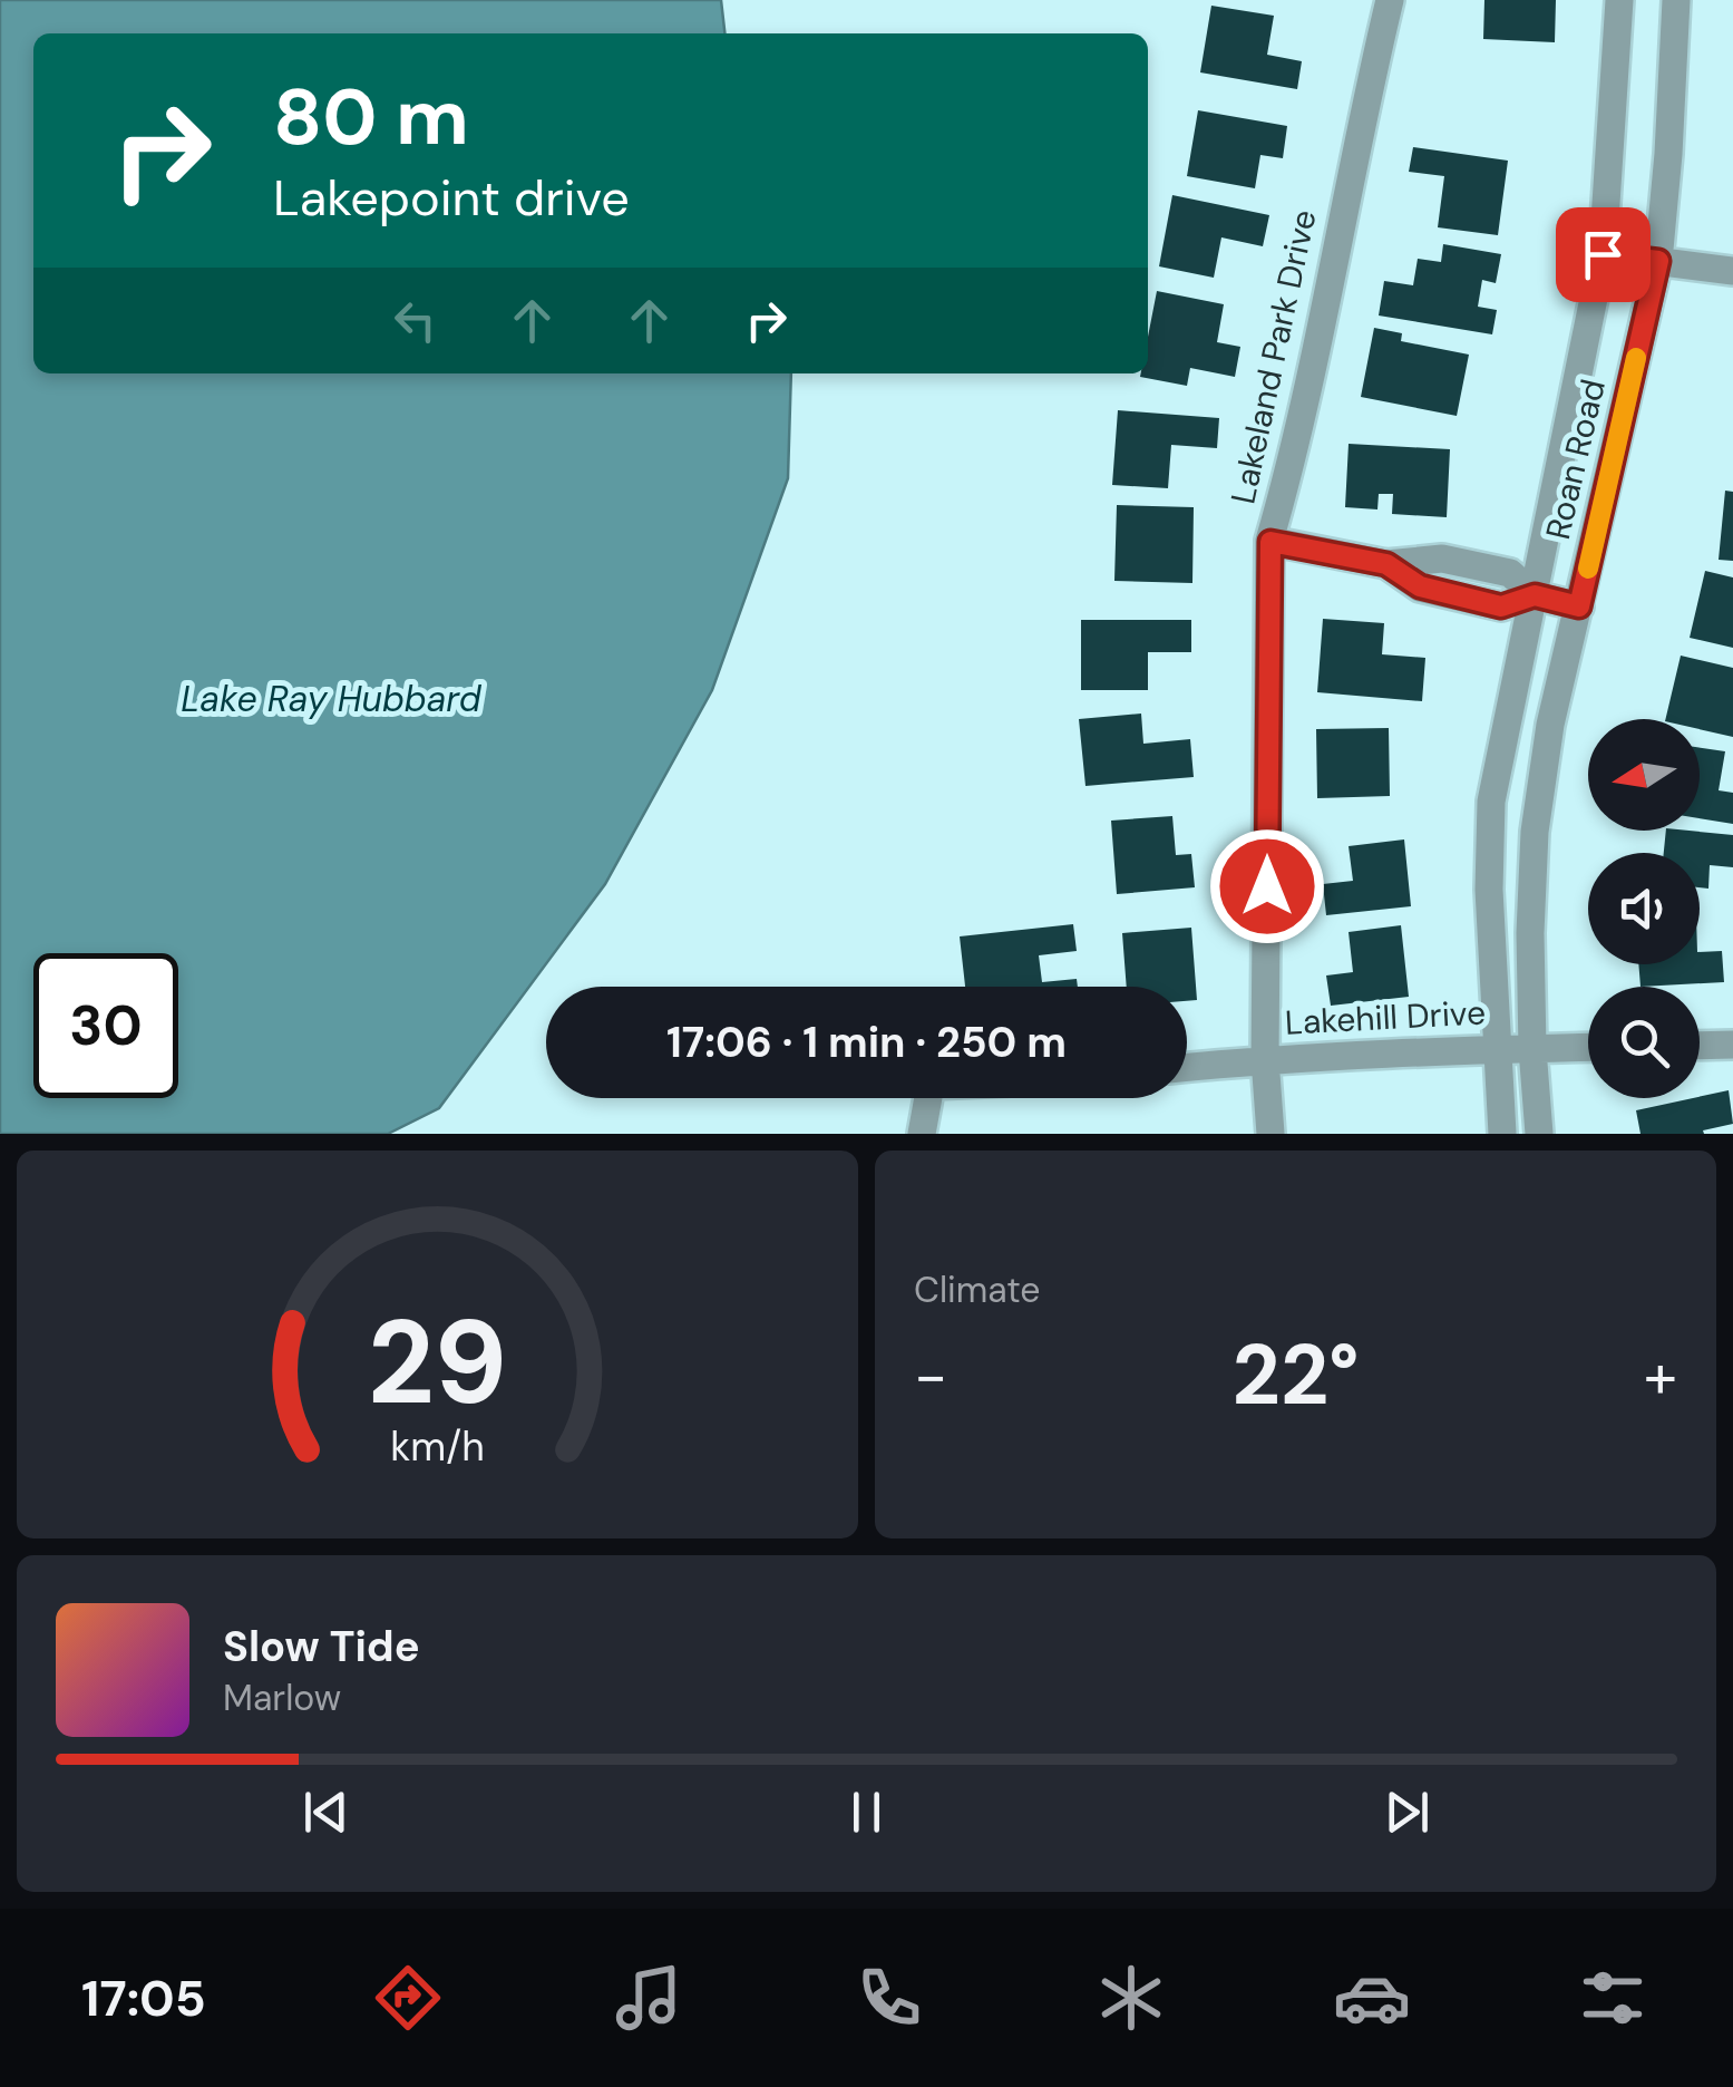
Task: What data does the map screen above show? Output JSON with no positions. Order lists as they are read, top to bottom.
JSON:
{
  "streets": {
    "street": ["Lakeland Park Drive", "Roan Road", "Lakehill Drive"]
  },
  "crossings": [
    ["Lakeland Park Drive", "Lakehill Drive"],
    ["Roan Road", "Lakehill Drive"]
  ],
  "water": ["Lake Ray Hubbard"],
  "north": "left",
  "page": {
    "turn": ["80 m", "Lakepoint drive"],
    "limit": "30",
    "trip": "17:06 · 1 min · 250 m",
    "tile": "Climate",
    "heat": ["−", "22°", "+"],
    "song": ["Slow Tide", "Marlow"],
    "tabs": "17:05",
    "gauge": ["29", "km/h"]
  }
}
